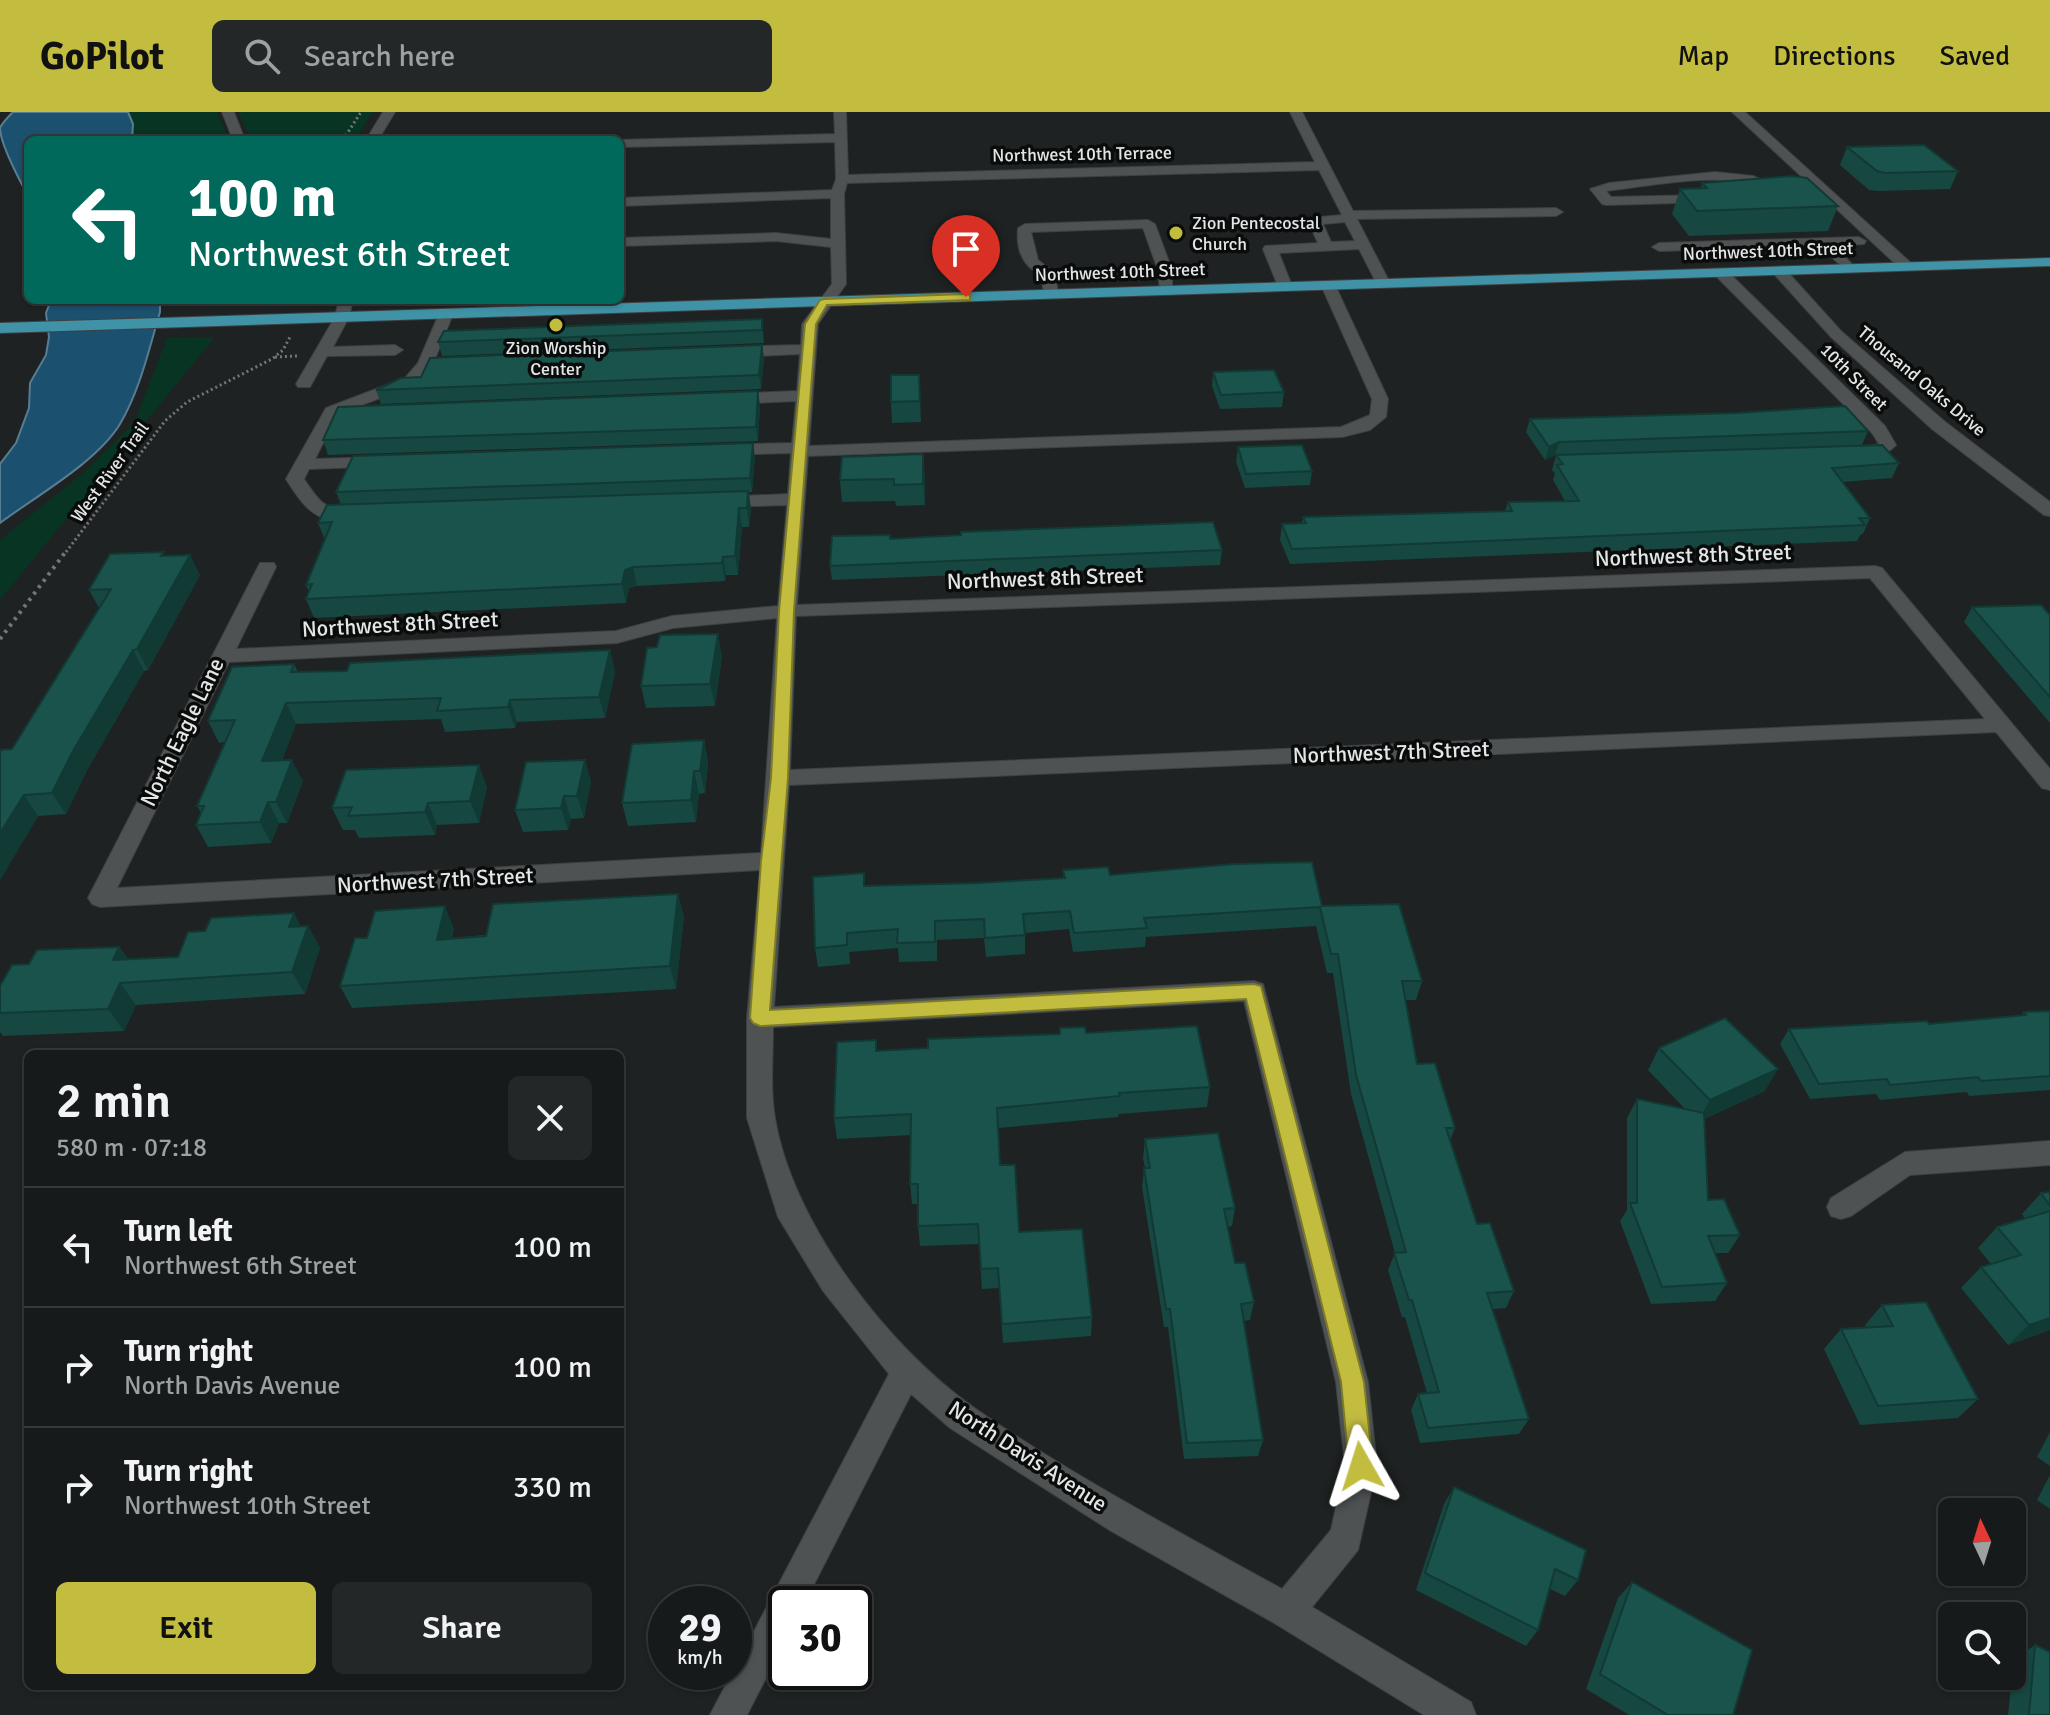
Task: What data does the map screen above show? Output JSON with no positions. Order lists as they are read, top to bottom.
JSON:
{
  "streets": {
    "main road": ["Northwest 10th Street"],
    "street": [
      "Northwest 10th Terrace",
      "10th Street",
      "Thousand Oaks Drive",
      "Northwest 8th Street",
      "North Eagle Lane",
      "Northwest 7th Street",
      "North Davis Avenue"
    ],
    "path": ["West River Trail"]
  },
  "crossings": [
    ["Northwest 10th Terrace", "North Davis Avenue"],
    ["Northwest 10th Street", "10th Street"],
    ["Northwest 10th Street", "Thousand Oaks Drive"],
    ["Northwest 10th Street", "North Davis Avenue"],
    ["Northwest 8th Street", "North Eagle Lane"],
    ["Northwest 8th Street", "Northwest 7th Street"],
    ["Northwest 8th Street", "North Davis Avenue"],
    ["North Eagle Lane", "Northwest 7th Street"],
    ["Northwest 7th Street", "North Davis Avenue"]
  ],
  "places": ["Zion Pentecostal Church", "Zion Worship Center"],
  "north": "top",
  "page": {
    "header": "GoPilot",
    "search": "Search here",
    "nav": ["Map", "Directions", "Saved"],
    "turn": ["100 m", "Northwest 6th Street"],
    "heading": ["2 min", "580 m · 07:18"],
    "list": [
      {
        "name": "Turn left",
        "note": "Northwest 6th Street",
        "value": "100 m"
      },
      {
        "name": "Turn right",
        "note": "North Davis Avenue",
        "value": "100 m"
      },
      {
        "name": "Turn right",
        "note": "Northwest 10th Street",
        "value": "330 m"
      }
    ],
    "buttons": ["Exit", "Share"],
    "speed": "29 km/h",
    "limit": "30"
  }
}
